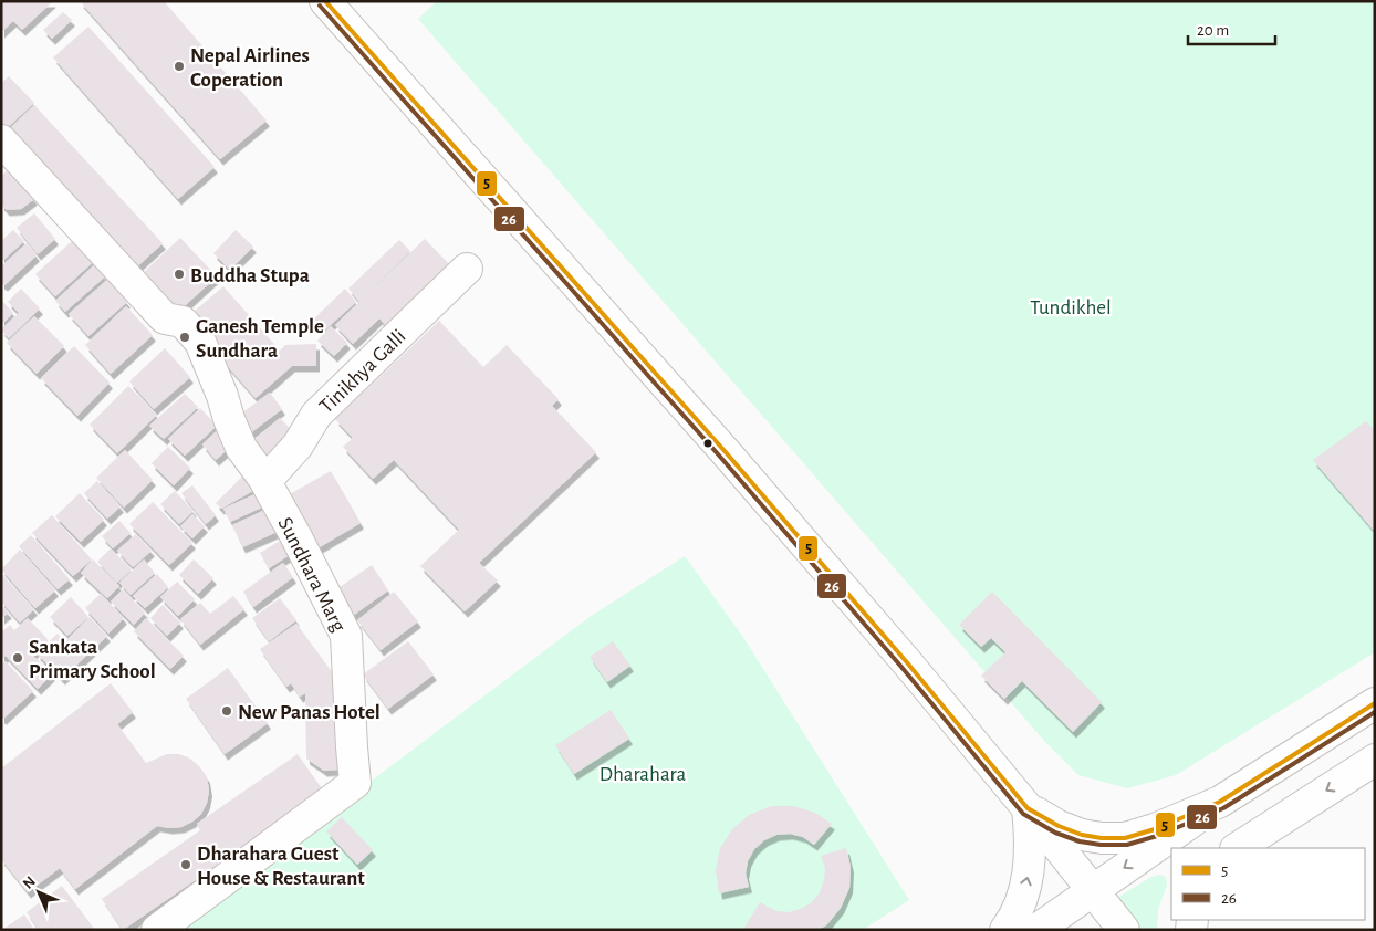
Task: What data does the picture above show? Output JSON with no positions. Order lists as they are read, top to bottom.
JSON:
{
  "streets": {
    "main road": ["Tinikhya Galli", "Sundhara Marg"]
  },
  "crossings": [
    ["Tinikhya Galli", "Sundhara Marg"]
  ],
  "parks": ["Tundikhel", "Dharahara"],
  "places": [
    "Nepal Airlines Coperation",
    "Buddha Stupa",
    "Ganesh Temple Sundhara",
    "Sankata Primary School",
    "New Panas Hotel",
    "Dharahara Guest House & Restaurant"
  ],
  "lines": ["transit line 5", "transit line 26"],
  "legend": ["5", "26"],
  "scale_bar": "20 m",
  "north": "top left"
}
